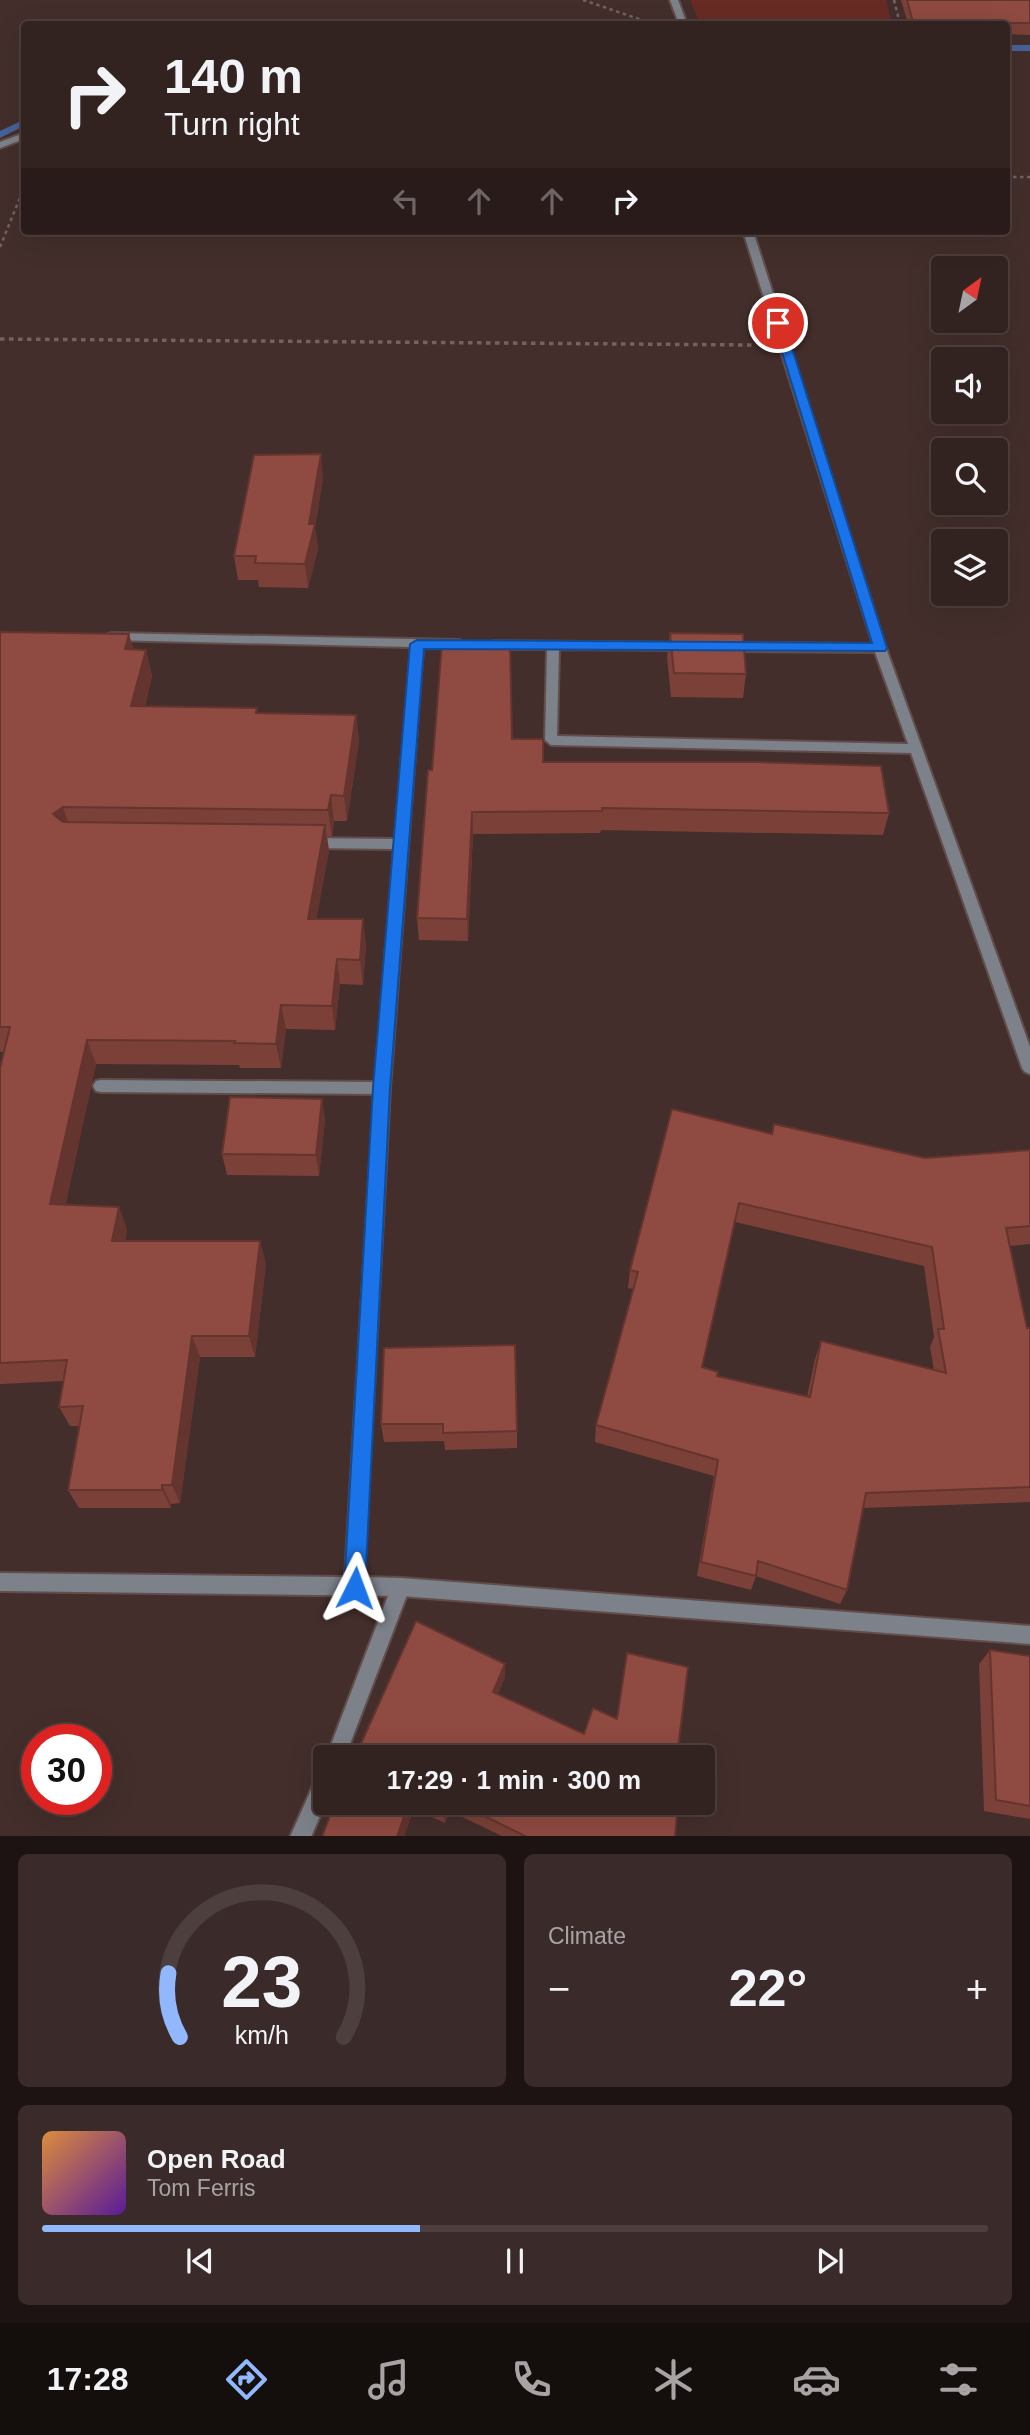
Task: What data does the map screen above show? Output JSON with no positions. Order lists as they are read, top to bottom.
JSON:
{
  "north": "top right",
  "page": {
    "turn": ["140 m", "Turn right"],
    "limit": "30",
    "trip": "17:29 · 1 min · 300 m",
    "tile": "Climate",
    "heat": ["−", "22°", "+"],
    "song": ["Open Road", "Tom Ferris"],
    "tabs": "17:28",
    "gauge": ["23", "km/h"]
  }
}
